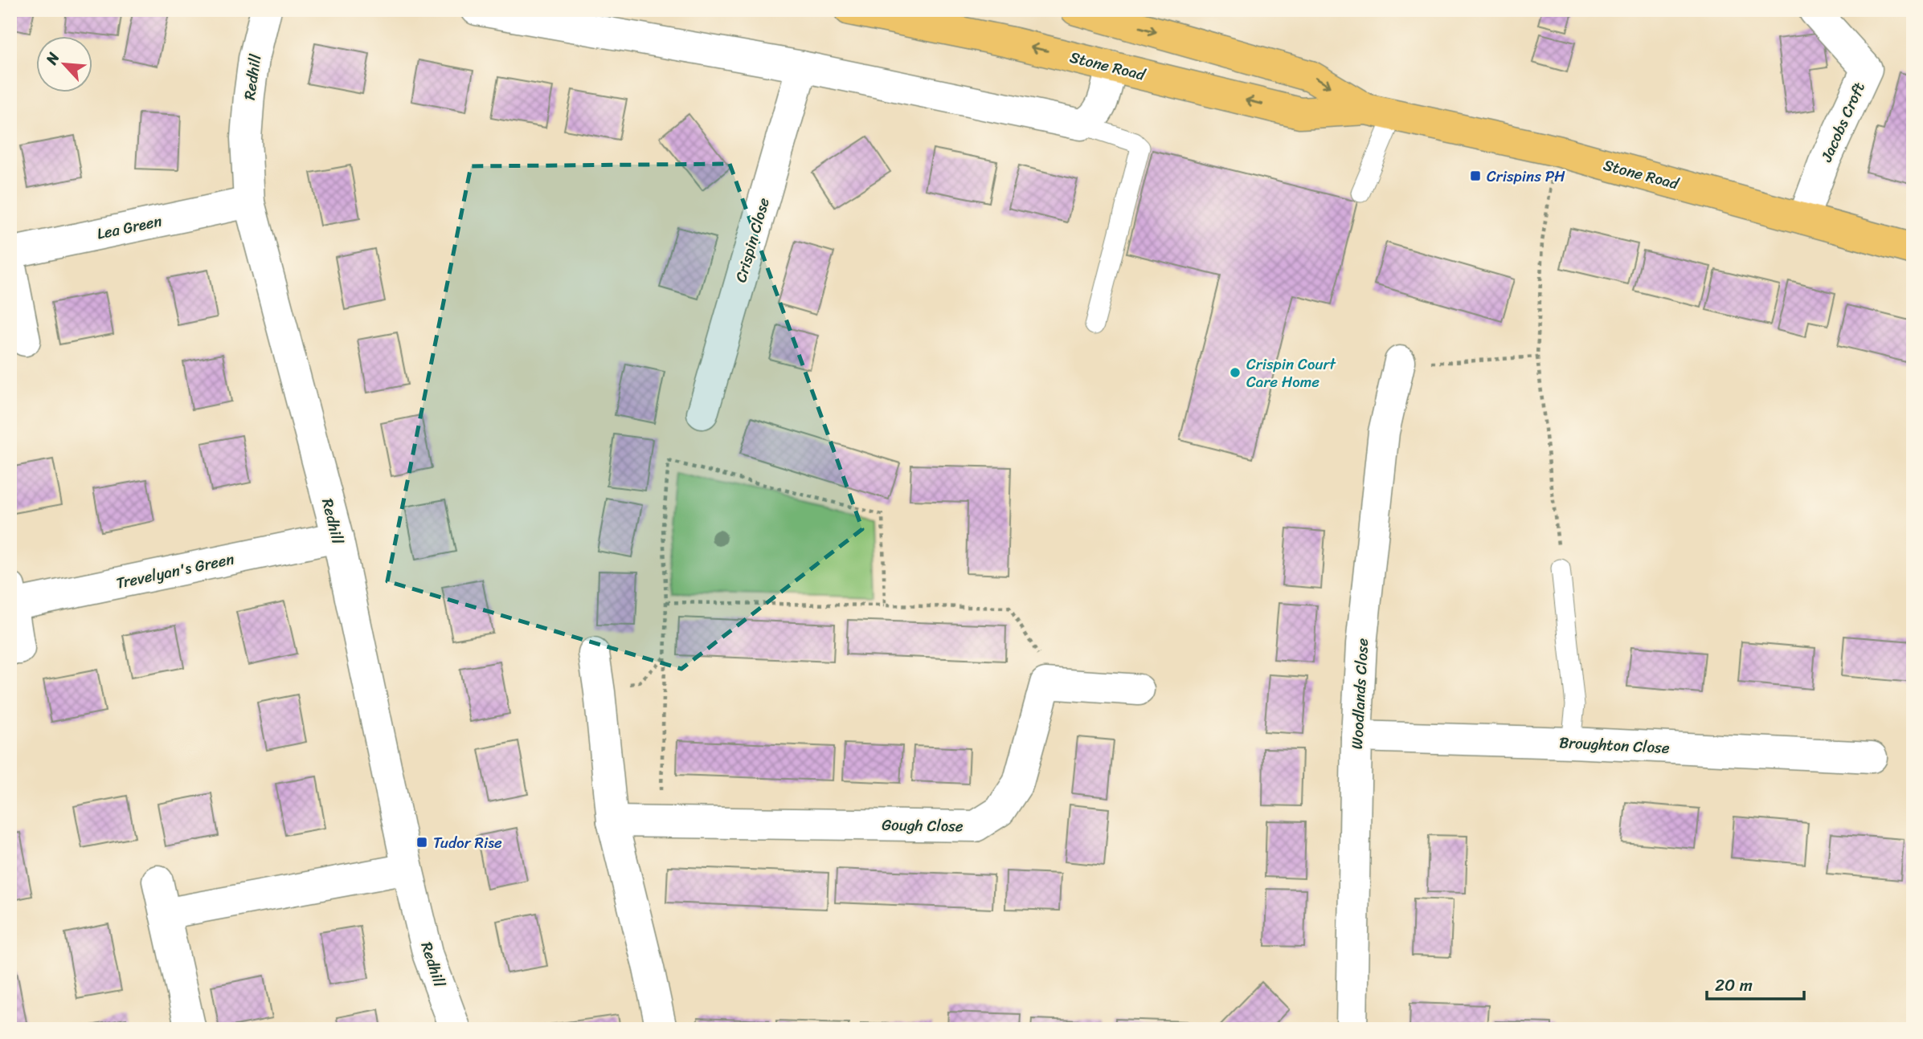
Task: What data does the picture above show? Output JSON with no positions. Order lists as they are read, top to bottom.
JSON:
{
  "streets": {
    "highway": ["Stone Road"],
    "street": [
      "Redhill",
      "Jacobs Croft",
      "Lea Green",
      "Crispin Close",
      "Trevelyan's Green",
      "Woodlands Close",
      "Broughton Close",
      "Gough Close"
    ]
  },
  "crossings": [
    ["Stone Road", "Jacobs Croft"],
    ["Redhill", "Lea Green"],
    ["Redhill", "Trevelyan's Green"],
    ["Woodlands Close", "Broughton Close"]
  ],
  "places": {
    "transit": ["Crispins PH", "Tudor Rise"],
    "other": ["Crispin Court Care Home"]
  },
  "scale_bar": "20 m",
  "north": "top left"
}
